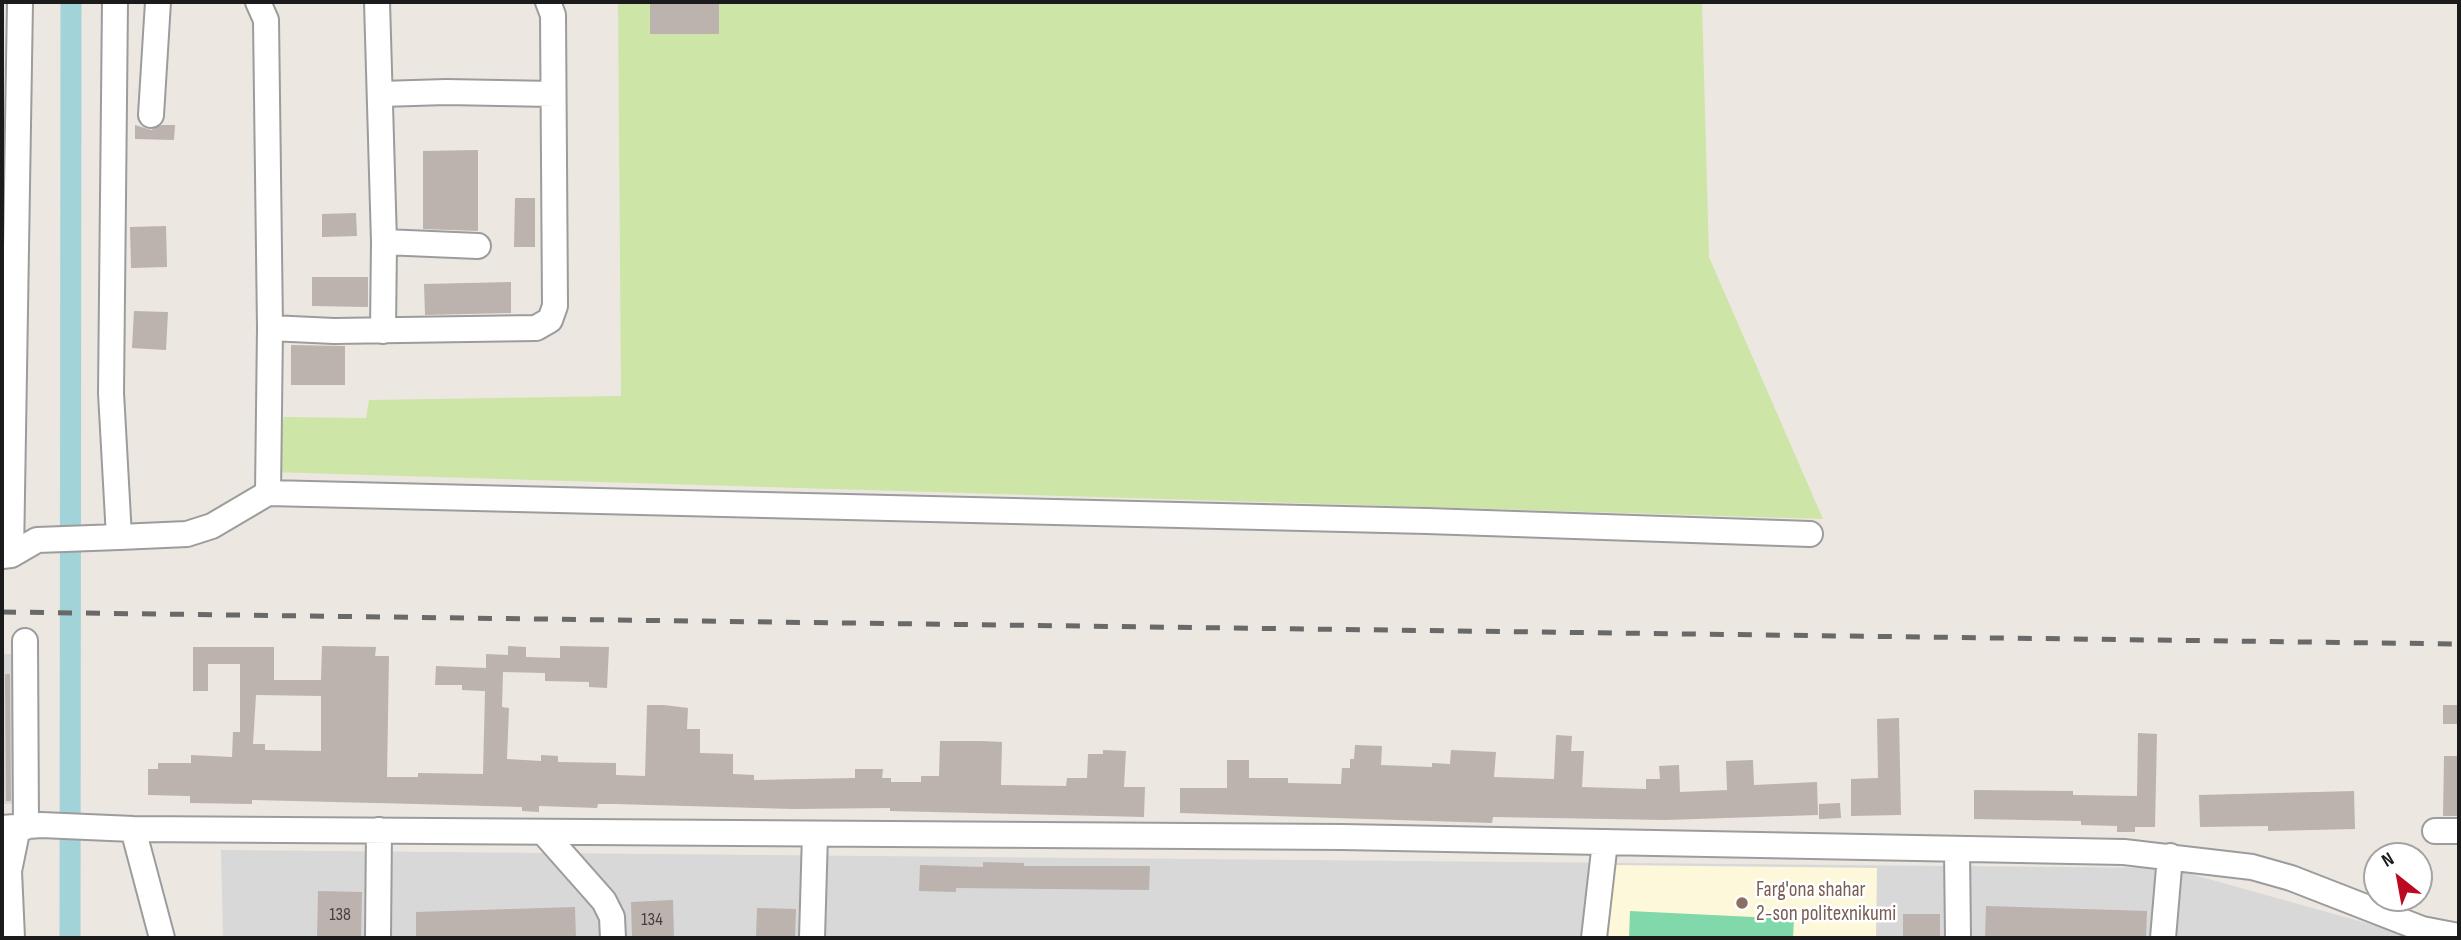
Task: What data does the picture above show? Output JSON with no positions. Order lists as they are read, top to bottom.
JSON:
{
  "places": ["Farg'ona shahar 2-son politexnikumi"],
  "house_numbers": ["138", "134"],
  "north": "top left"
}
